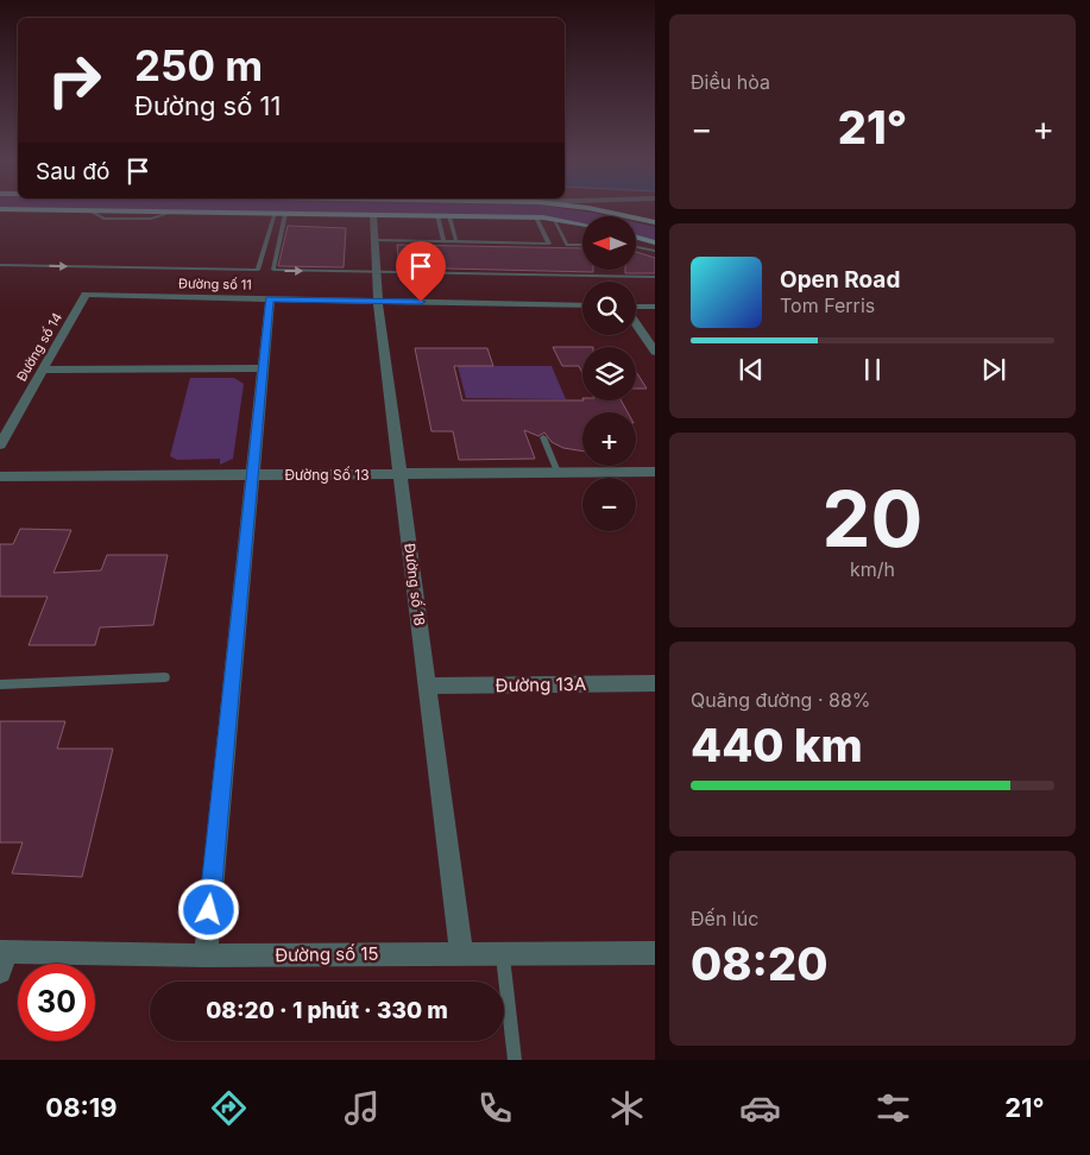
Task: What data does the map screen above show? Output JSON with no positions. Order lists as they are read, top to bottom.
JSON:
{
  "streets": {
    "street": [
      "Đường số 11",
      "Đường số 14",
      "Đường Số 13",
      "Đường số 18",
      "Đường 13A",
      "Đường số 15"
    ]
  },
  "crossings": [
    ["Đường số 11", "Đường số 14"],
    ["Đường số 11", "Đường số 18"],
    ["Đường Số 13", "Đường số 18"],
    ["Đường số 18", "Đường 13A"],
    ["Đường số 18", "Đường số 15"]
  ],
  "north": "left",
  "page": {
    "tile": [
      "Điều hòa",
      ["20", "km/h"],
      ["Quãng đường · 88%", "440 km"],
      ["Đến lúc", "08:20"]
    ],
    "turn": ["250 m", "Đường số 11"],
    "heat": ["−", "21°", "+"],
    "then": "Sau đó",
    "map_buttons": ["+", "−"],
    "song": ["Open Road", "Tom Ferris"],
    "limit": "30",
    "trip": "08:20 · 1 phút · 330 m",
    "tabs": ["08:19", "21°"]
  }
}
